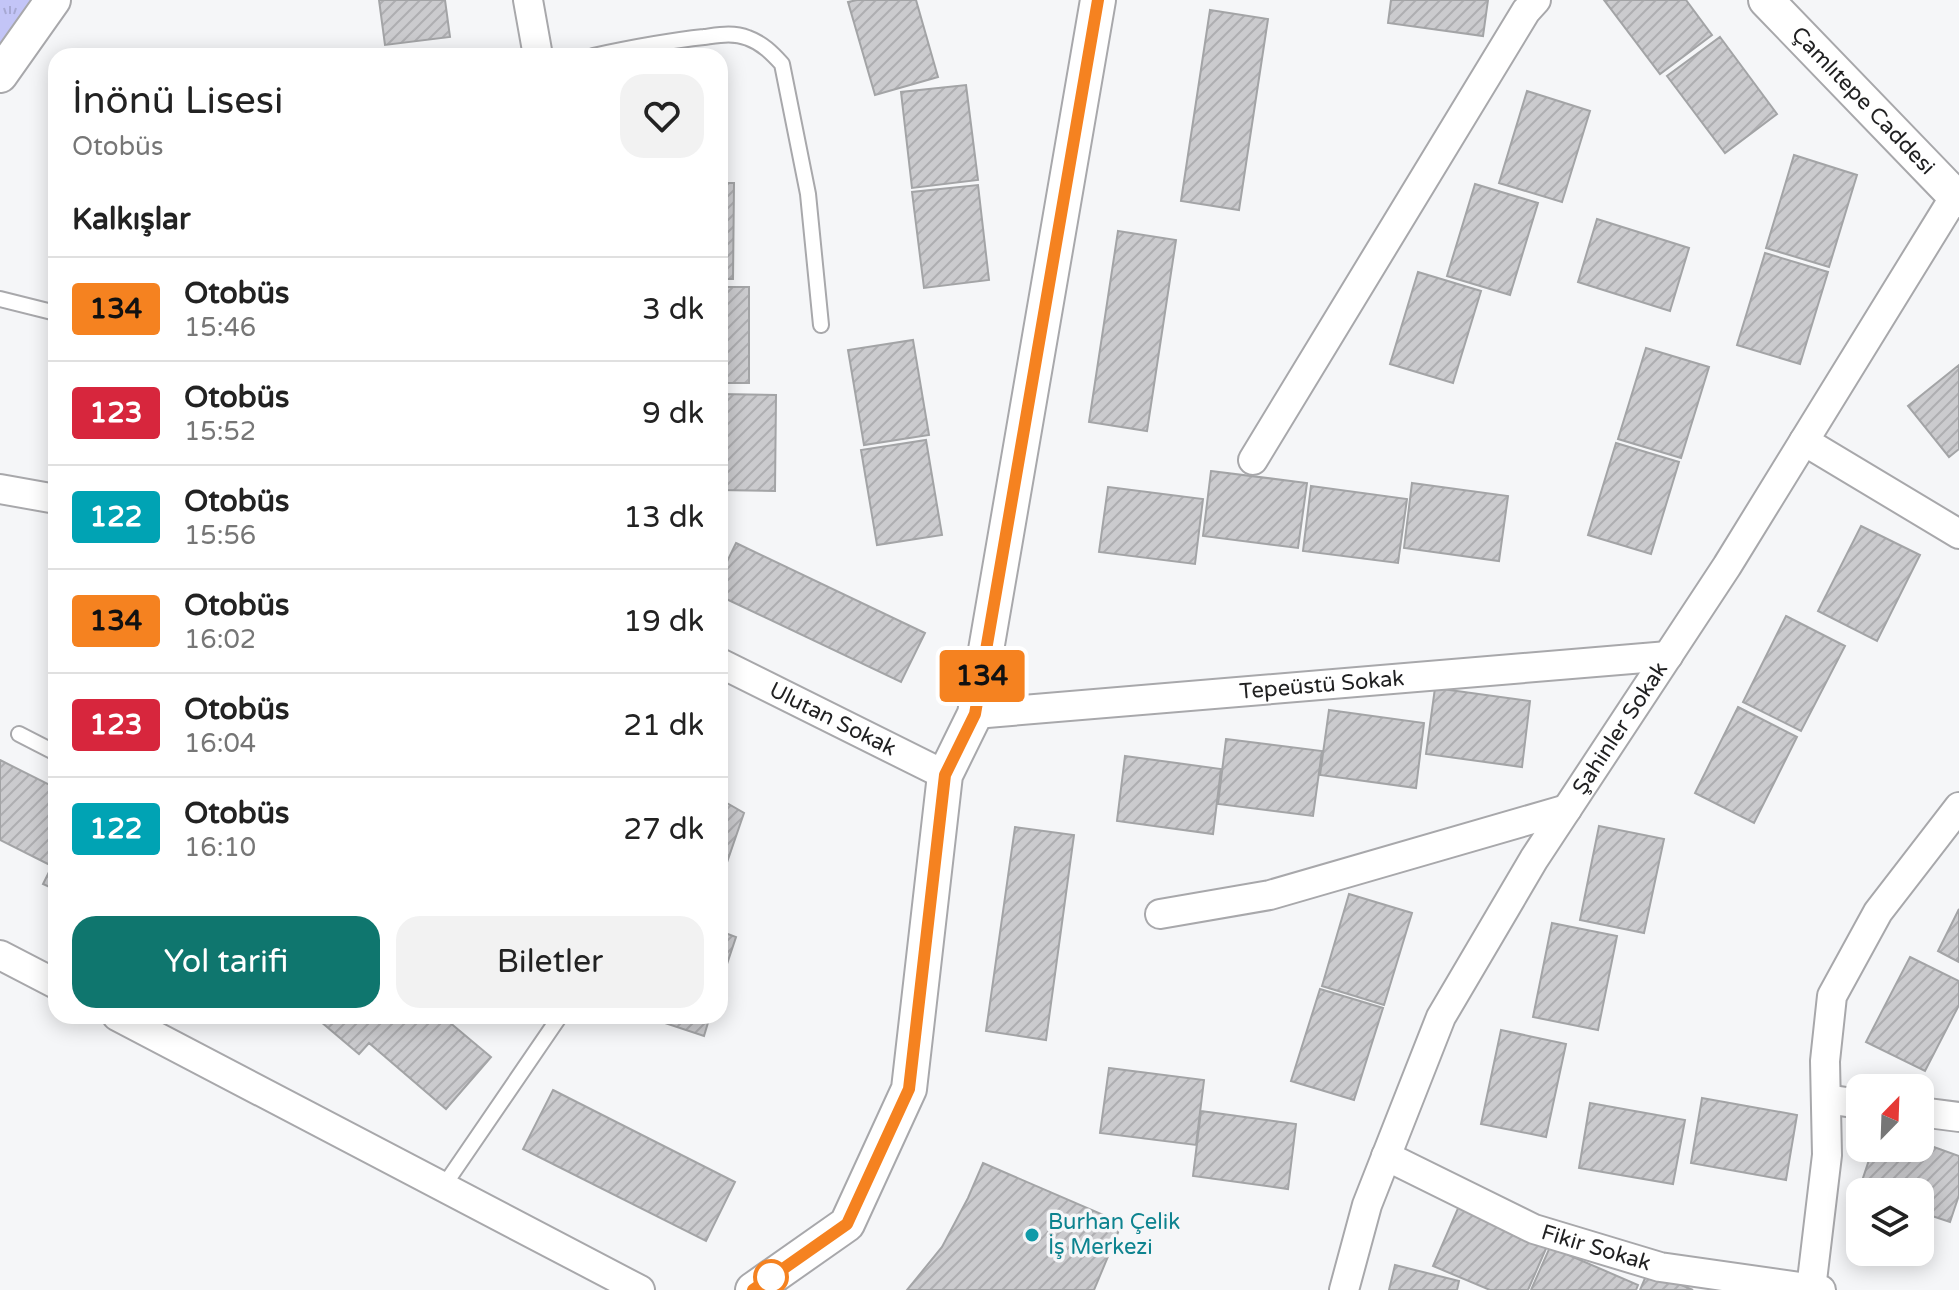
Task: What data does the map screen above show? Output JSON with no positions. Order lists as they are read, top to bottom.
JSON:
{
  "streets": {
    "street": [
      "Çamlıtepe Caddesi",
      "Tepeüstü Sokak",
      "Ulutan Sokak",
      "Şahinler Sokak",
      "Fikir Sokak"
    ]
  },
  "crossings": [
    ["Çamlıtepe Caddesi", "Şahinler Sokak"],
    ["Tepeüstü Sokak", "Şahinler Sokak"],
    ["Şahinler Sokak", "Fikir Sokak"]
  ],
  "places": ["Burhan Çelik İş Merkezi"],
  "lines": ["bus line 134"],
  "north": "top right",
  "page": {
    "on_map": "134",
    "heading": [
      ["İnönü Lisesi", "Otobüs"],
      "Kalkışlar"
    ],
    "list": [
      {
        "mark": "134",
        "name": "Otobüs",
        "note": "15:46",
        "value": "3 dk"
      },
      {
        "mark": "123",
        "name": "Otobüs",
        "note": "15:52",
        "value": "9 dk"
      },
      {
        "mark": "122",
        "name": "Otobüs",
        "note": "15:56",
        "value": "13 dk"
      },
      {
        "mark": "134",
        "name": "Otobüs",
        "note": "16:02",
        "value": "19 dk"
      },
      {
        "mark": "123",
        "name": "Otobüs",
        "note": "16:04",
        "value": "21 dk"
      },
      {
        "mark": "122",
        "name": "Otobüs",
        "note": "16:10",
        "value": "27 dk"
      }
    ],
    "buttons": ["Yol tarifi", "Biletler"]
  }
}
